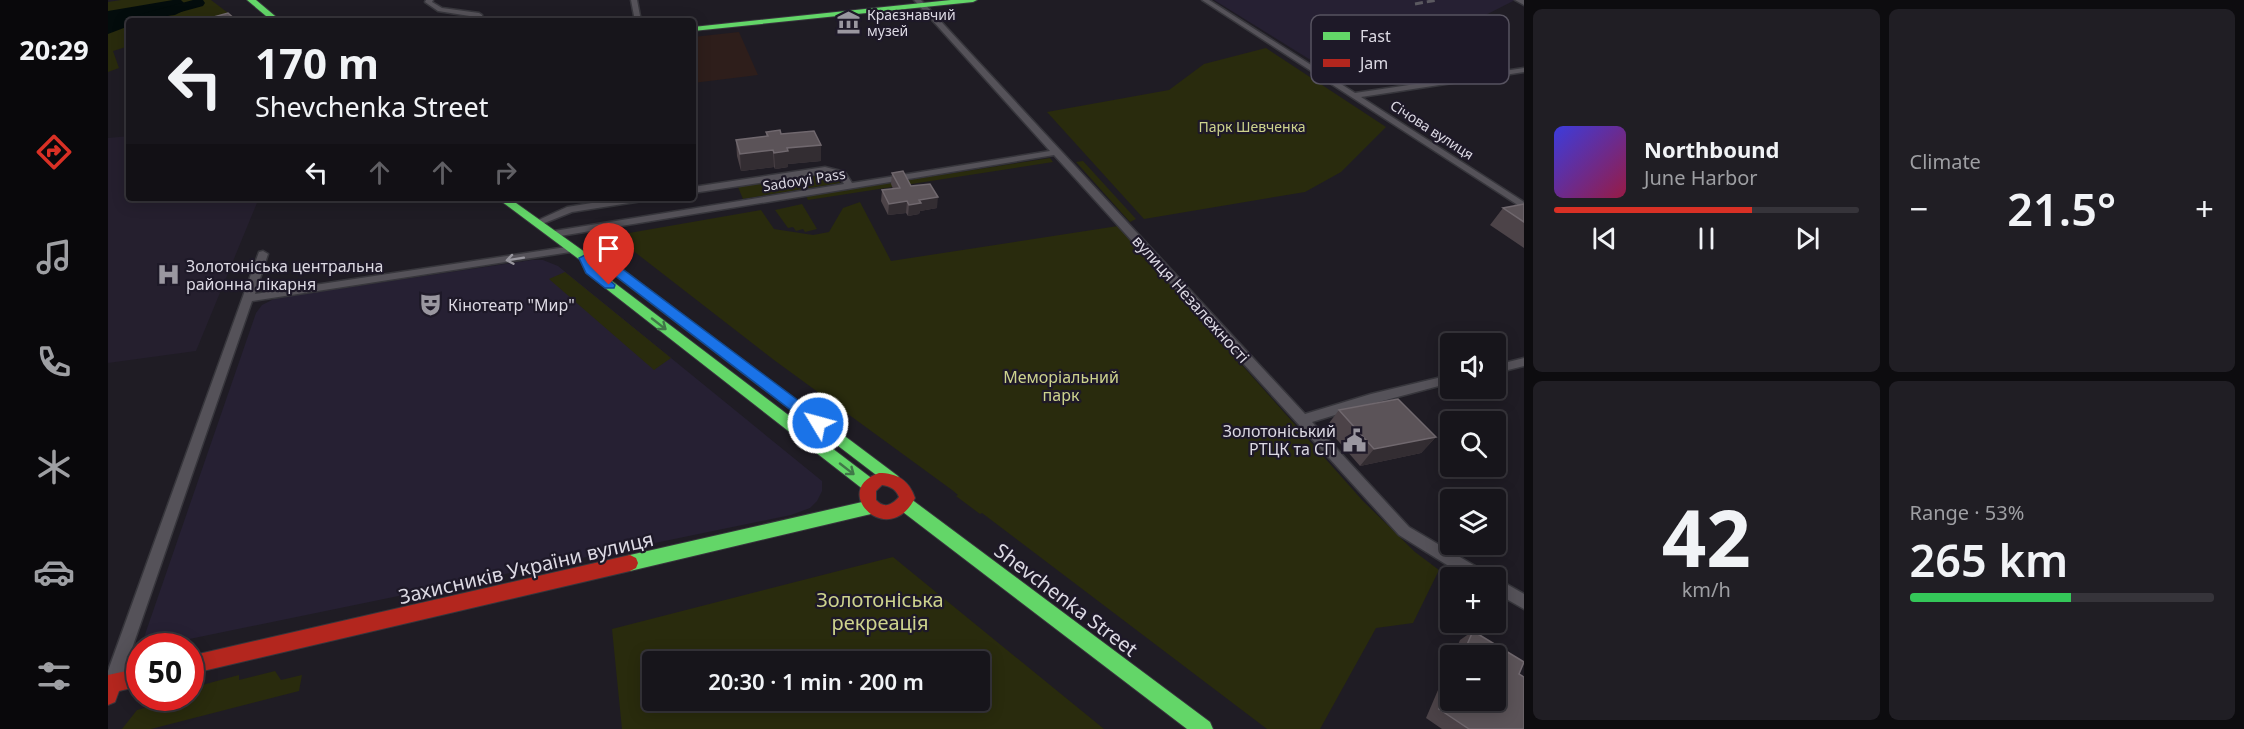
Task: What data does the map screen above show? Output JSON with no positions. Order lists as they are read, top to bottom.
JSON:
{
  "streets": {
    "main road": ["Захисників України вулиця", "Shevchenka Street"],
    "street": ["Січова вулиця", "Sadovyi Pass", "вулиця Незалежності"]
  },
  "crossings": [
    ["Sadovyi Pass", "вулиця Незалежності"],
    ["Захисників України вулиця", "Shevchenka Street"]
  ],
  "parks": ["Парк Шевченка", "Меморіальний парк", "Золотоніська рекреація"],
  "places": {
    "museum": ["Краєзнавчий музей"],
    "hospital": ["Золотоніська центральна районна лікарня"],
    "theatre": ["Кінотеатр \"Мир\""],
    "public building": ["Золотоніський РТЦК та СП"]
  },
  "legend": ["Fast", "Jam"],
  "page": {
    "tabs": "20:29",
    "tile": [
      "Climate",
      ["42", "km/h"],
      ["Range · 53%", "265 km"]
    ],
    "turn": ["170 m", "Shevchenka Street"],
    "song": ["Northbound", "June Harbor"],
    "heat": ["−", "21.5°", "+"],
    "map_buttons": ["+", "−"],
    "limit": "50",
    "trip": "20:30 · 1 min · 200 m"
  }
}
